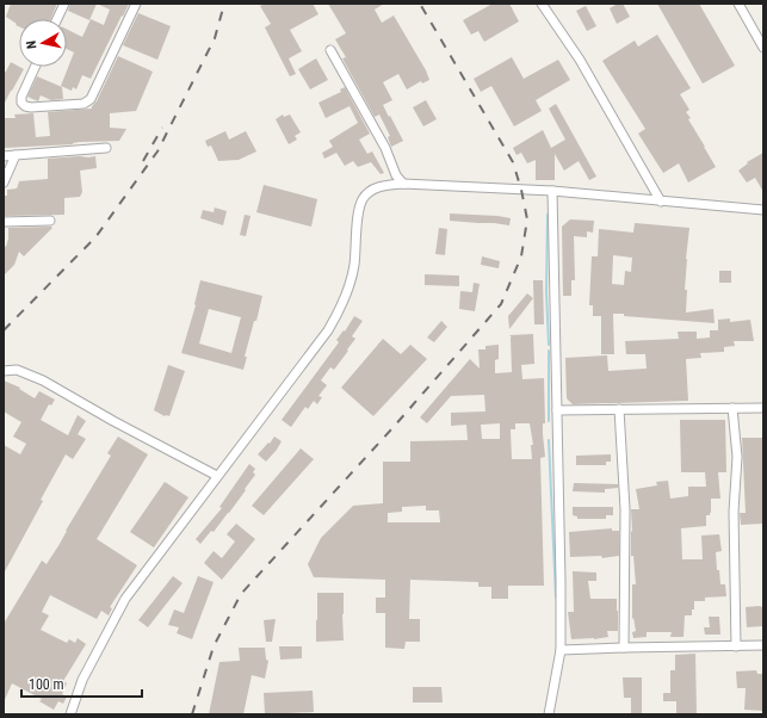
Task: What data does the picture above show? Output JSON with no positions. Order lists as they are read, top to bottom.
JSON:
{
  "scale_bar": "100 m",
  "north": "left"
}
